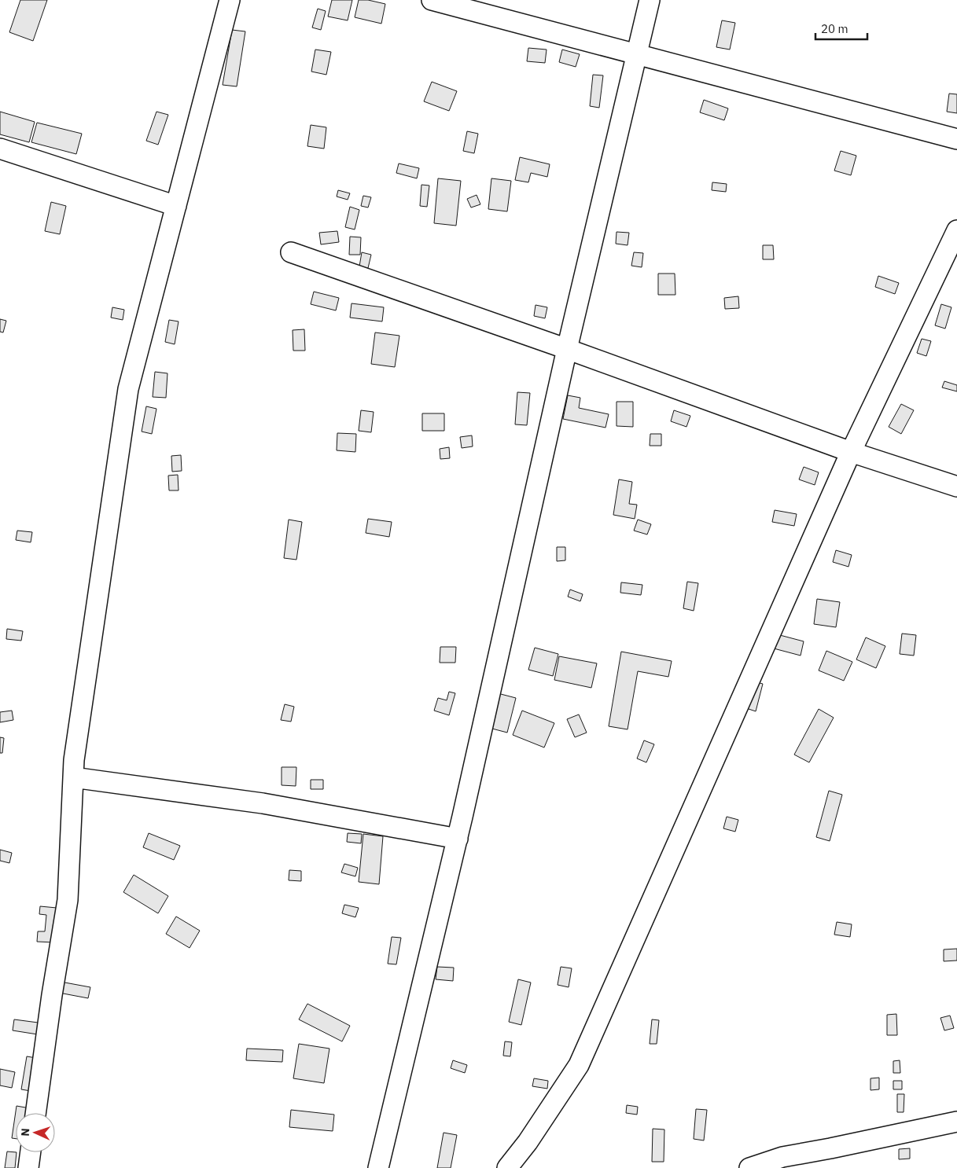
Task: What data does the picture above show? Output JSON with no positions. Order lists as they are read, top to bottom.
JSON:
{
  "scale_bar": "20 m",
  "north": "left"
}
